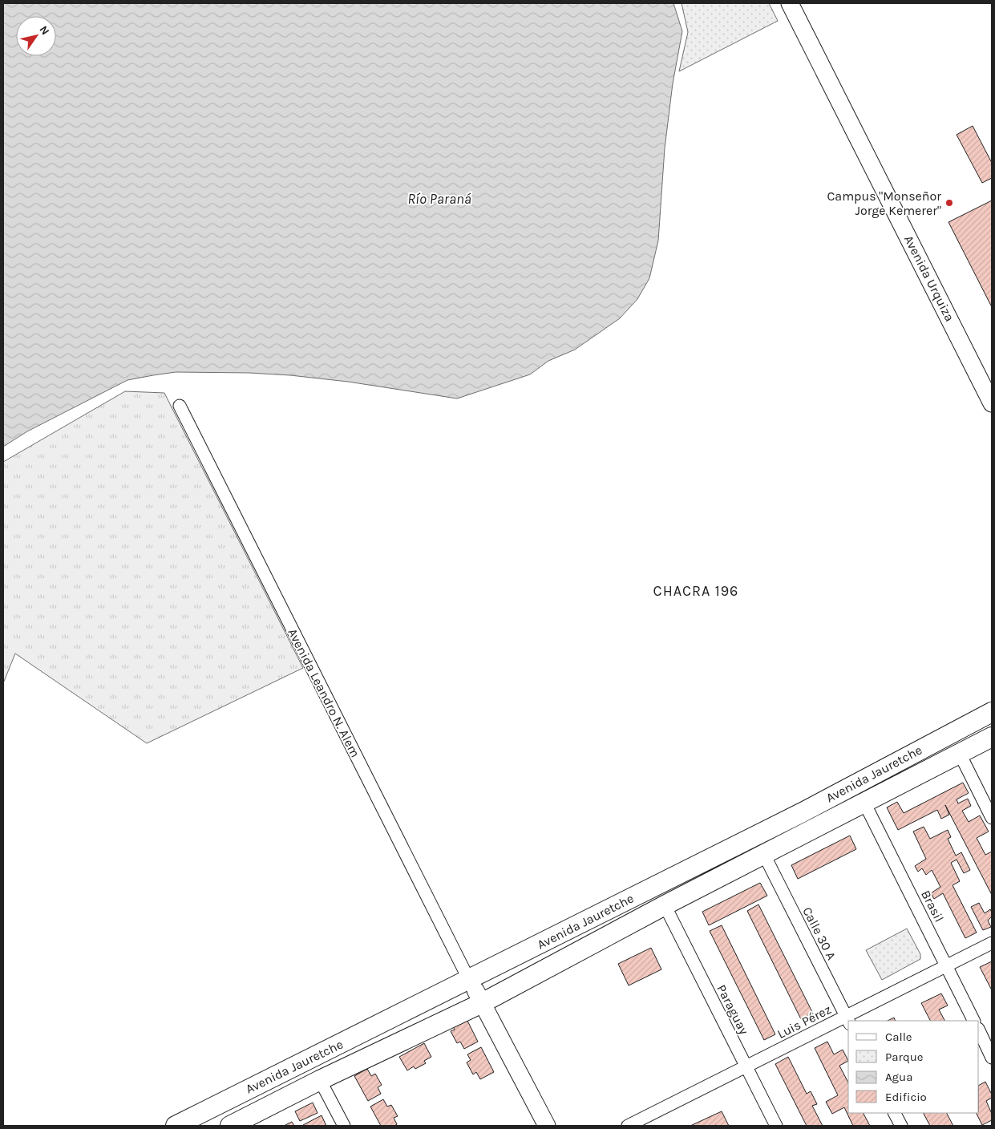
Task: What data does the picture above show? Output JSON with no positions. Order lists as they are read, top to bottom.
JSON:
{
  "streets": {
    "main road": ["Avenida Urquiza", "Avenida Leandro N. Alem", "Avenida Jauretche"],
    "street": [
      "Brasil",
      "Calle 30 A",
      "Paraguay",
      "Luis Pérez"
    ]
  },
  "crossings": [
    ["Avenida Leandro N. Alem", "Avenida Jauretche"],
    ["Avenida Jauretche", "Brasil"],
    ["Avenida Jauretche", "Calle 30 A"],
    ["Avenida Jauretche", "Paraguay"],
    ["Brasil", "Luis Pérez"],
    ["Calle 30 A", "Luis Pérez"],
    ["Paraguay", "Luis Pérez"]
  ],
  "districts": ["CHACRA 196"],
  "water": ["Río Paraná"],
  "places": ["Campus \"Monseñor Jorge Kemerer\""],
  "legend": [
    "Calle",
    "Parque",
    "Agua",
    "Edificio"
  ],
  "north": "top right"
}
